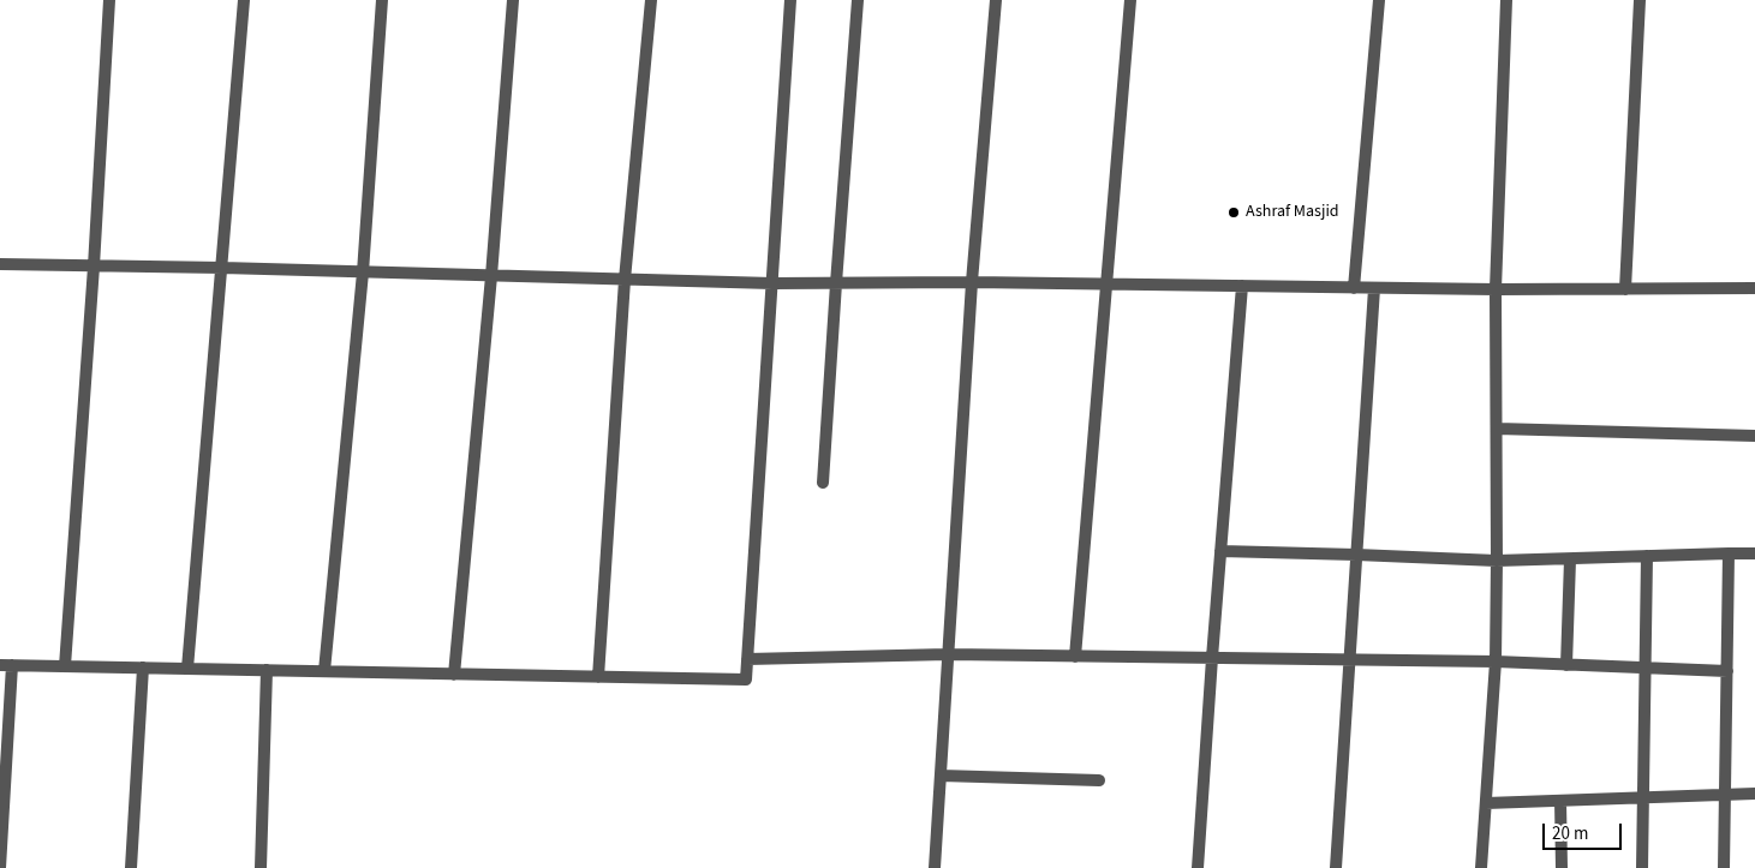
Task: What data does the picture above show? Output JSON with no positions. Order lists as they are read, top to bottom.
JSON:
{
  "places": ["Ashraf Masjid"],
  "scale_bar": "20 m"
}
